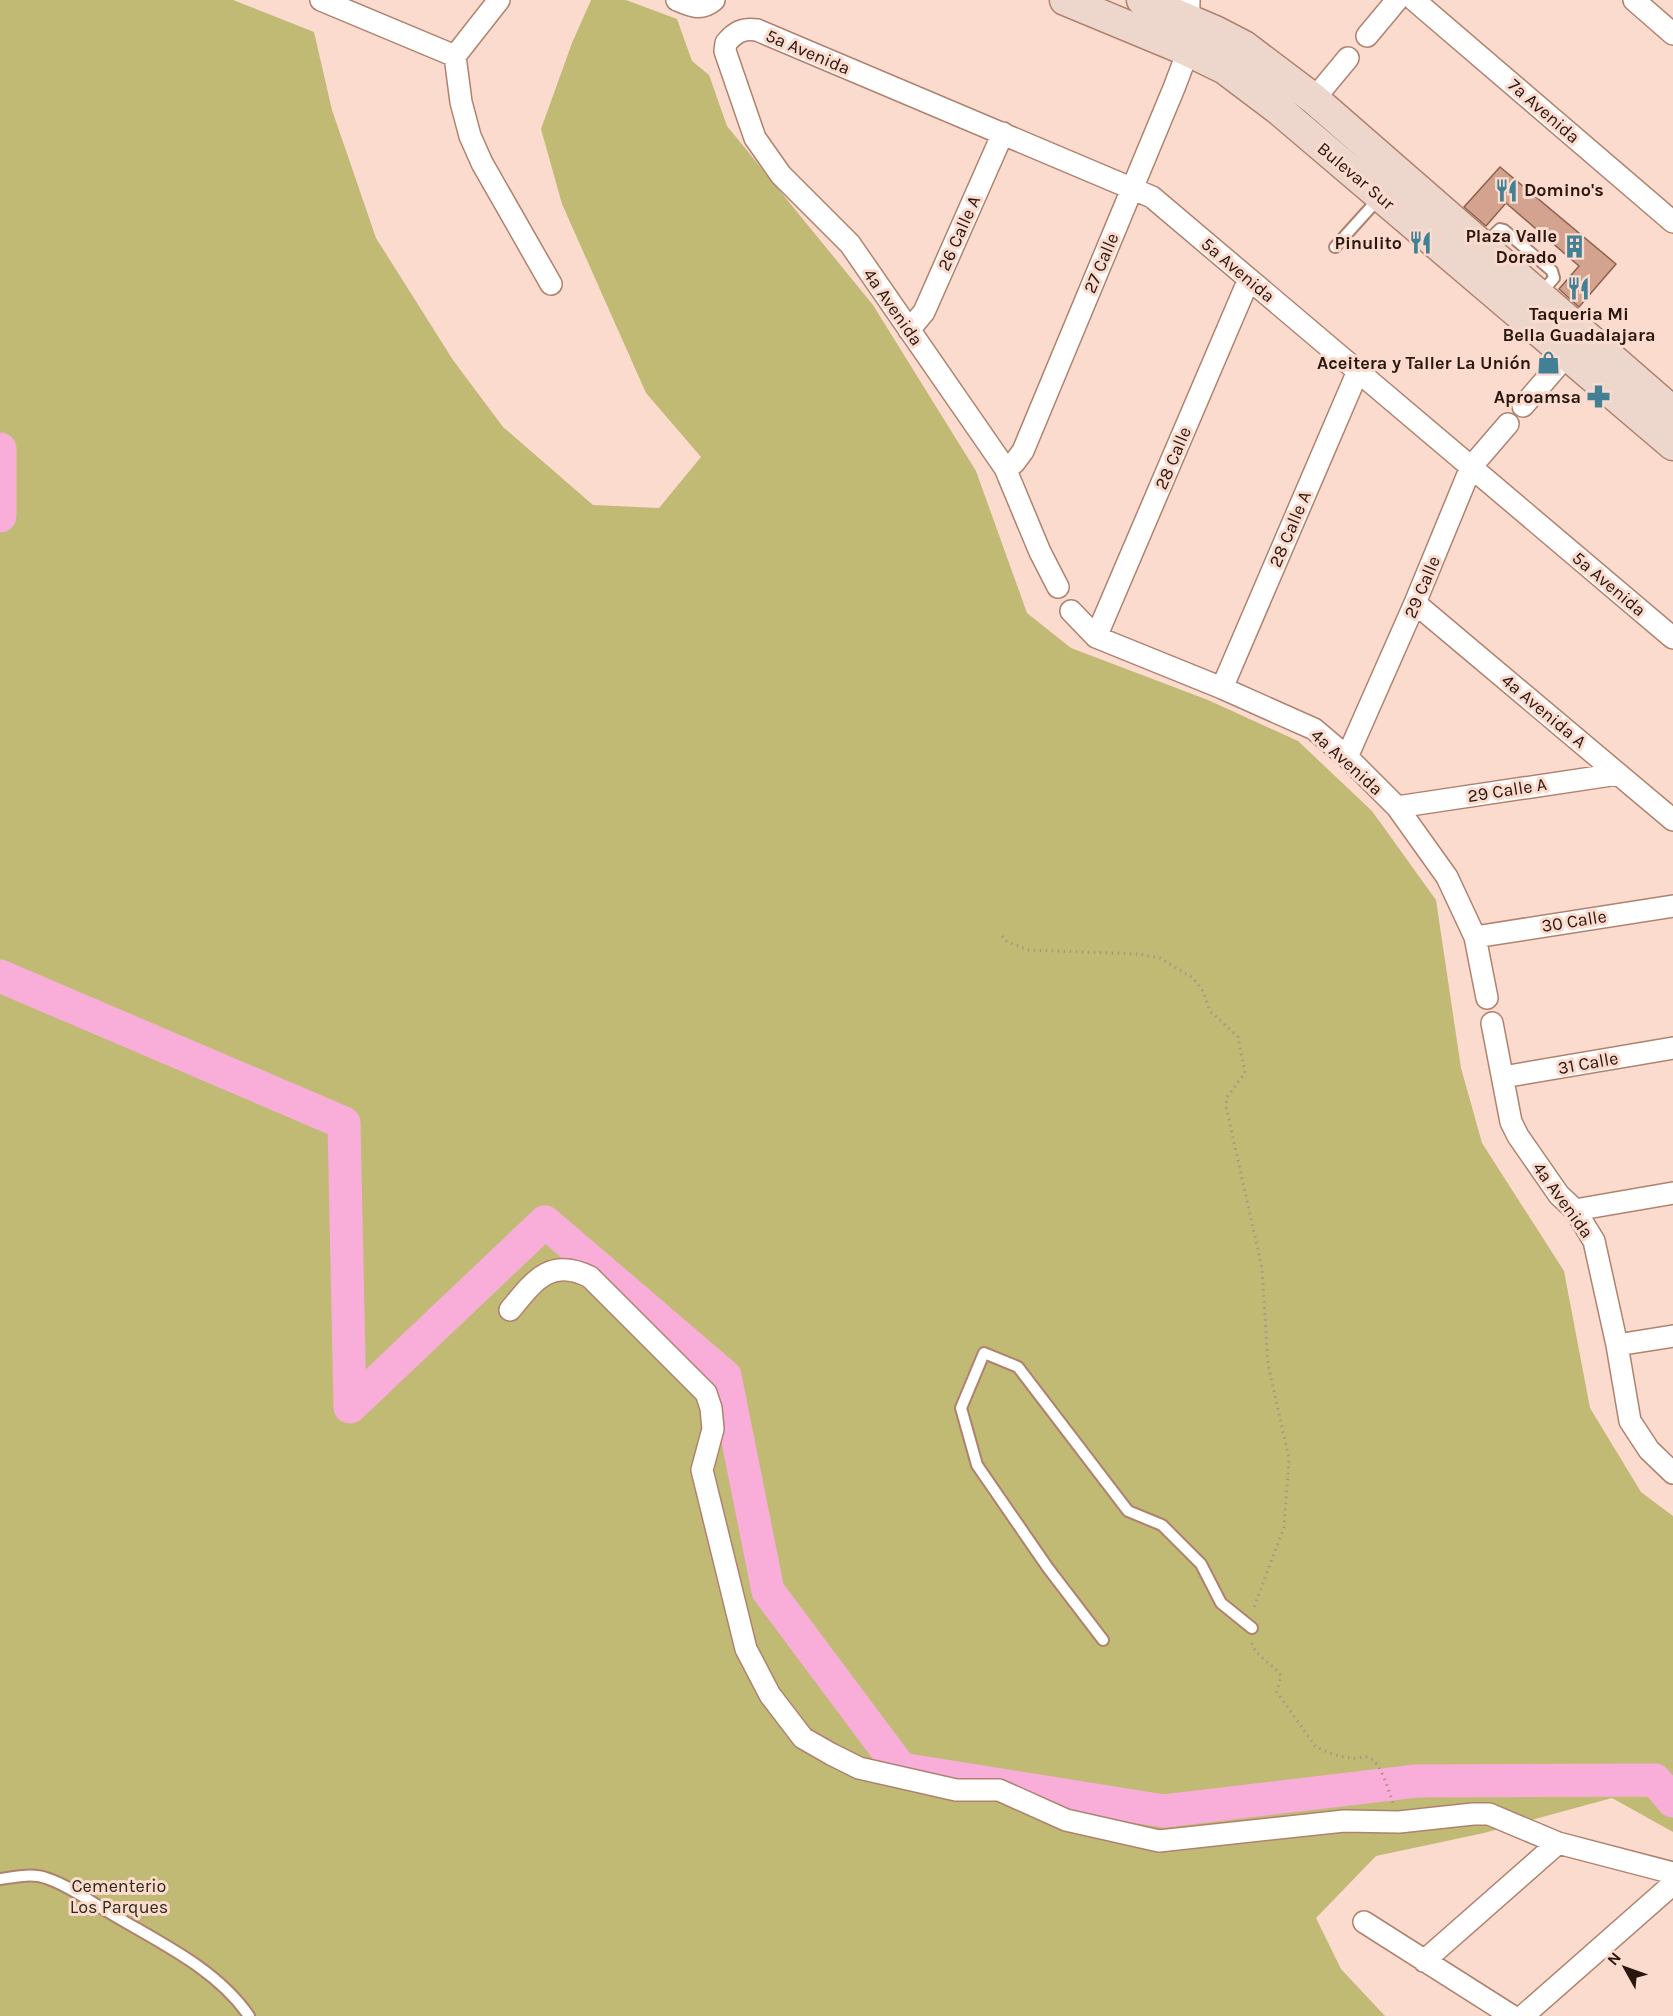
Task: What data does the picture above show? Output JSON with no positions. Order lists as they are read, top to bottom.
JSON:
{
  "streets": {
    "main road": ["Bulevar Sur"],
    "street": [
      "5a Avenida",
      "7a Avenida",
      "26 Calle A",
      "27 Calle",
      "4a Avenida",
      "28 Calle",
      "28 Calle A",
      "29 Calle",
      "4a Avenida A",
      "29 Calle A",
      "30 Calle",
      "31 Calle"
    ]
  },
  "crossings": [
    ["5a Avenida", "26 Calle A"],
    ["5a Avenida", "27 Calle"],
    ["5a Avenida", "4a Avenida"],
    ["5a Avenida", "28 Calle"],
    ["5a Avenida", "28 Calle A"],
    ["5a Avenida", "29 Calle"],
    ["Bulevar Sur", "27 Calle"],
    ["26 Calle A", "4a Avenida"],
    ["27 Calle", "4a Avenida"],
    ["4a Avenida", "28 Calle"],
    ["4a Avenida", "28 Calle A"],
    ["4a Avenida", "29 Calle"],
    ["4a Avenida", "29 Calle A"],
    ["4a Avenida", "30 Calle"],
    ["4a Avenida", "31 Calle"],
    ["29 Calle", "4a Avenida A"],
    ["4a Avenida A", "29 Calle A"]
  ],
  "parks": ["Cementerio Los Parques"],
  "places": {
    "restaurant": ["Domino's", "Pinulito", "Taqueria Mi Bella Guadalajara"],
    "building": ["Plaza Valle Dorado"],
    "shop": ["Aceitera y Taller La Unión"],
    "pharmacy": ["Aproamsa"]
  },
  "north": "top left"
}
